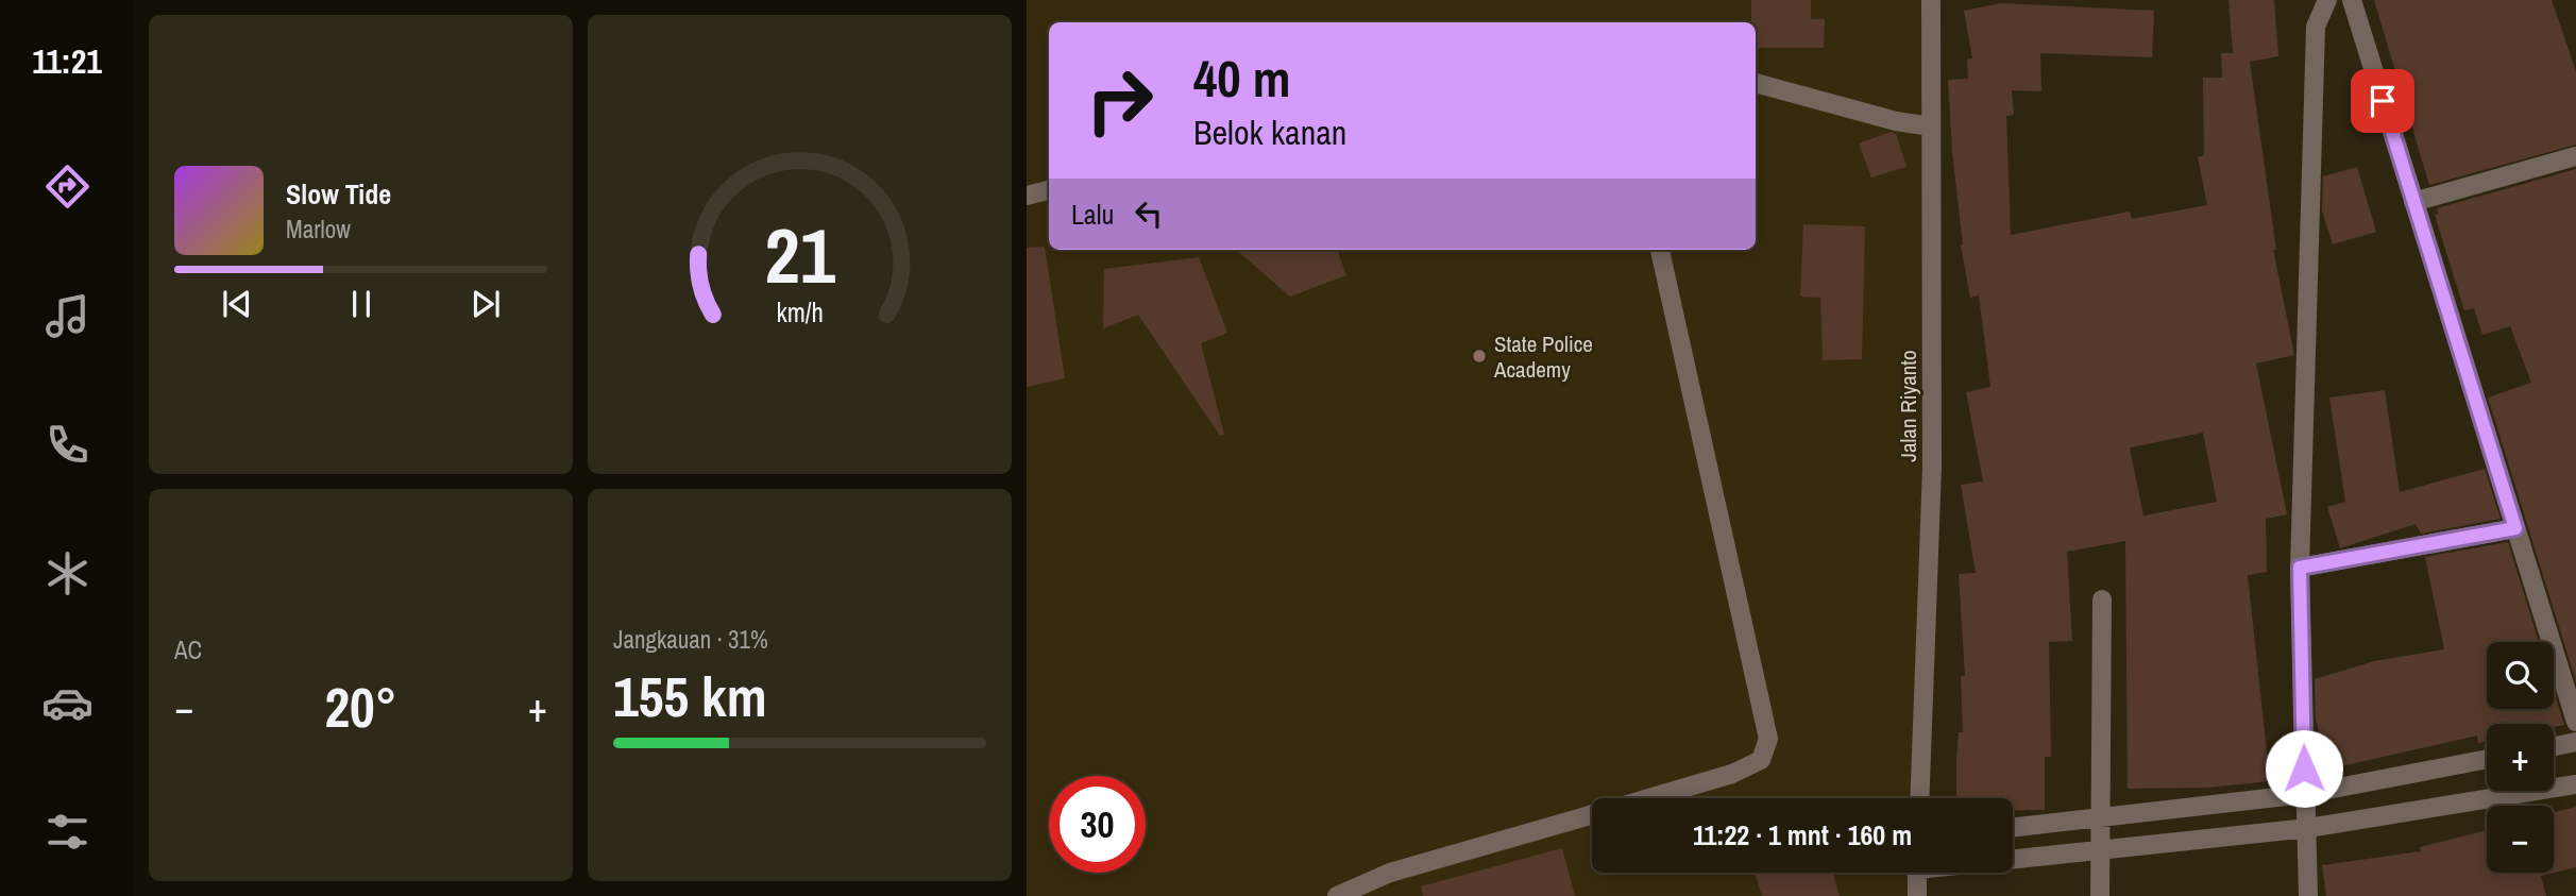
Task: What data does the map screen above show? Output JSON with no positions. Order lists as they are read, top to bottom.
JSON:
{
  "streets": {
    "street": ["Jalan Riyanto"]
  },
  "places": ["State Police Academy"],
  "page": {
    "tabs": "11:21",
    "turn": ["40 m", "Belok kanan"],
    "song": ["Slow Tide", "Marlow"],
    "then": "Lalu",
    "tile": [
      "AC",
      ["Jangkauan · 31%", "155 km"]
    ],
    "map_buttons": ["+", "−"],
    "heat": ["−", "20°", "+"],
    "limit": "30",
    "trip": "11:22 · 1 mnt · 160 m",
    "gauge": ["21", "km/h"]
  }
}
